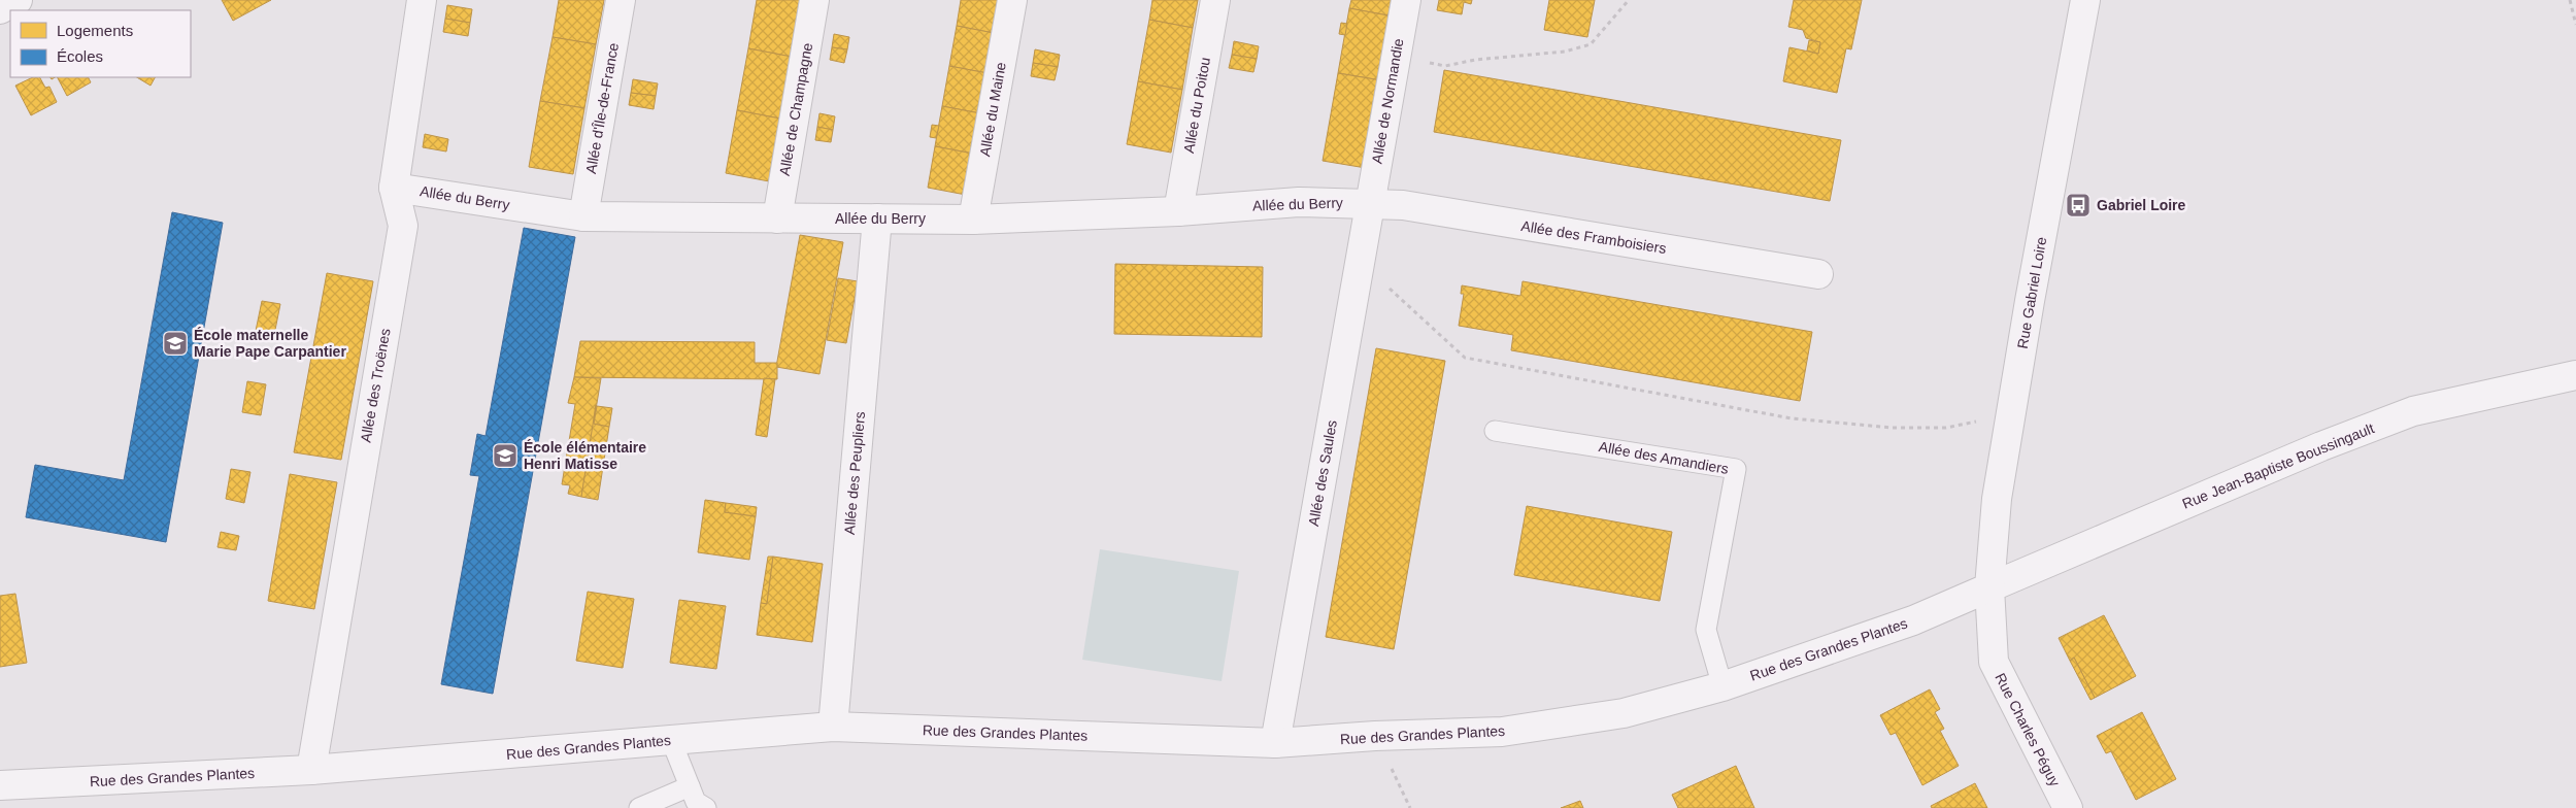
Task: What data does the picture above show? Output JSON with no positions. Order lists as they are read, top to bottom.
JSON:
{
  "streets": {
    "street": [
      "Allée de Normandie",
      "Allée du Poitou",
      "Allée d'Île-de-France",
      "Allée de Champagne",
      "Allée du Maine",
      "Allée du Berry",
      "Allée des Framboisiers",
      "Rue Gabriel Loire",
      "Allée des Troënes",
      "Rue Jean-Baptiste Boussingault",
      "Allée des Peupliers",
      "Allée des Saules",
      "Rue des Grandes Plantes",
      "Rue Charles Péguy"
    ],
    "lane": ["Allée des Amandiers"]
  },
  "crossings": [
    ["Allée de Normandie", "Allée du Berry"],
    ["Allée de Normandie", "Allée des Framboisiers"],
    ["Allée de Normandie", "Allée des Saules"],
    ["Allée du Poitou", "Allée du Berry"],
    ["Allée d'Île-de-France", "Allée du Berry"],
    ["Allée de Champagne", "Allée du Berry"],
    ["Allée du Maine", "Allée du Berry"],
    ["Allée du Berry", "Allée des Framboisiers"],
    ["Allée du Berry", "Allée des Troënes"],
    ["Allée du Berry", "Allée des Peupliers"],
    ["Allée du Berry", "Allée des Saules"],
    ["Allée des Framboisiers", "Allée des Saules"],
    ["Rue Gabriel Loire", "Rue Jean-Baptiste Boussingault"],
    ["Rue Gabriel Loire", "Rue des Grandes Plantes"],
    ["Rue Gabriel Loire", "Rue Charles Péguy"],
    ["Allée des Troënes", "Rue des Grandes Plantes"],
    ["Allée des Amandiers", "Rue des Grandes Plantes"],
    ["Rue Jean-Baptiste Boussingault", "Rue des Grandes Plantes"],
    ["Rue Jean-Baptiste Boussingault", "Rue Charles Péguy"],
    ["Allée des Peupliers", "Rue des Grandes Plantes"],
    ["Allée des Saules", "Rue des Grandes Plantes"],
    ["Rue des Grandes Plantes", "Rue Charles Péguy"]
  ],
  "places": {
    "bus stop": ["Gabriel Loire"],
    "school or university": ["École maternelle Marie Pape Carpantier", "École élémentaire Henri Matisse"]
  },
  "legend": ["Logements", "Écoles"]
}
